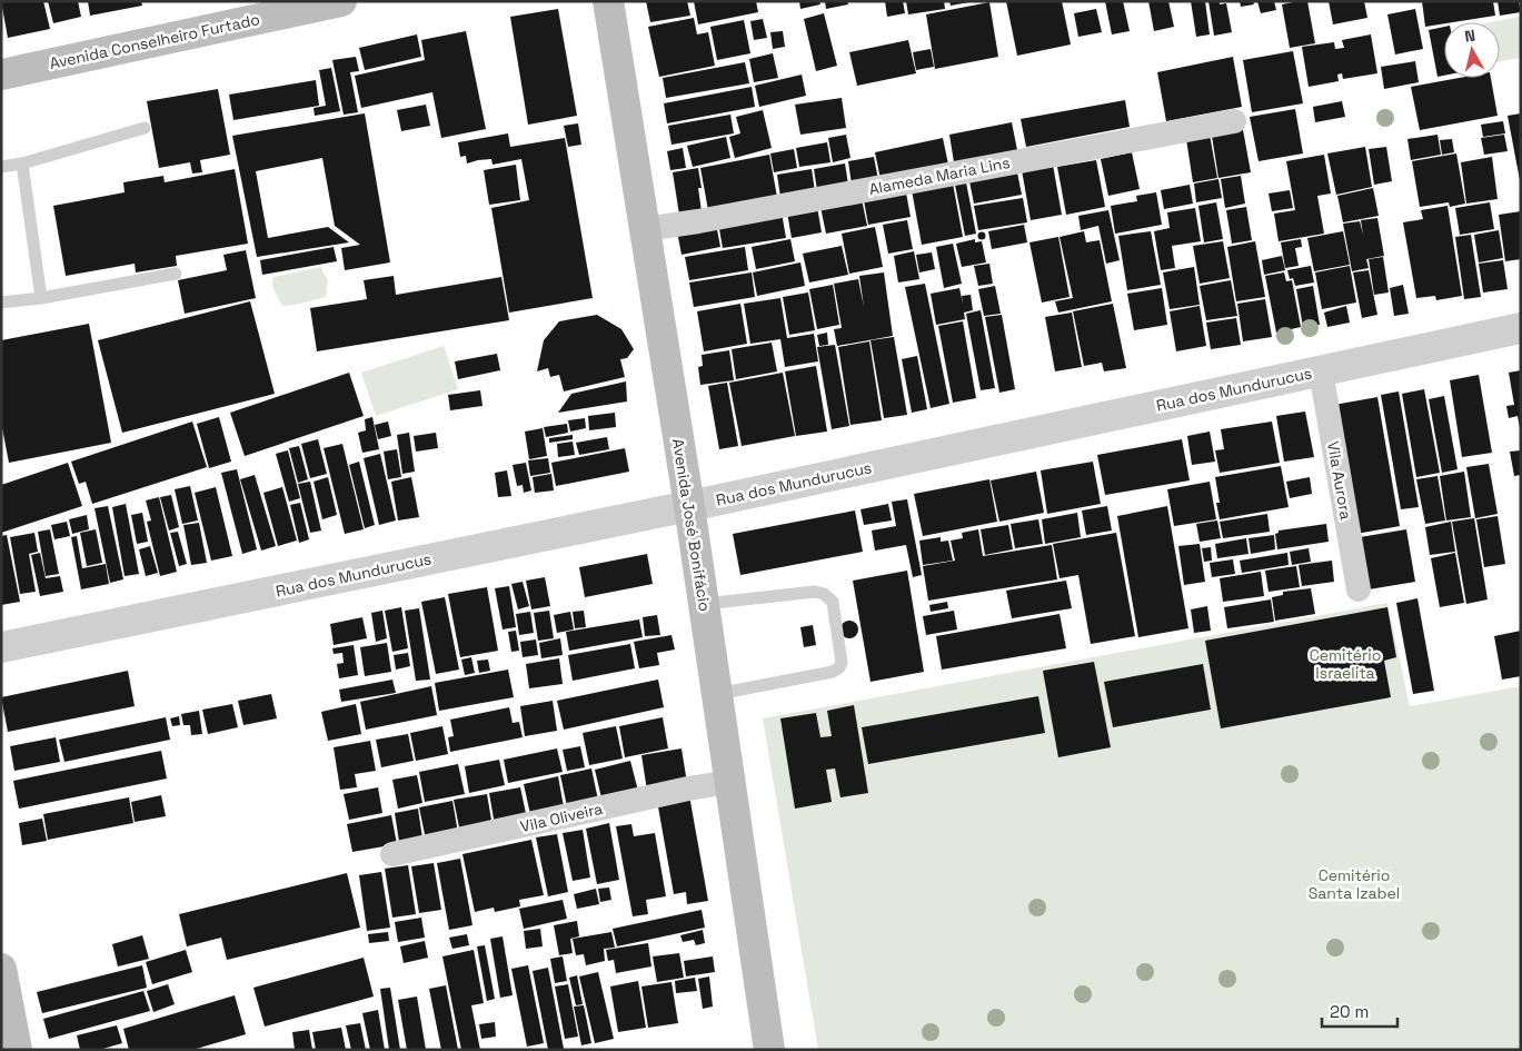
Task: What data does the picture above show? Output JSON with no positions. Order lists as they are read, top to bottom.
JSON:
{
  "streets": {
    "main road": ["Avenida Conselheiro Furtado", "Avenida José Bonifácio"],
    "street": [
      "Alameda Maria Lins",
      "Rua dos Mundurucus",
      "Vila Aurora",
      "Vila Oliveira"
    ]
  },
  "crossings": [
    ["Alameda Maria Lins", "Avenida José Bonifácio"],
    ["Rua dos Mundurucus", "Vila Aurora"],
    ["Rua dos Mundurucus", "Avenida José Bonifácio"],
    ["Avenida José Bonifácio", "Vila Oliveira"]
  ],
  "parks": ["Cemitério Israelita", "Cemitério Santa Izabel"],
  "scale_bar": "20 m",
  "north": "top"
}
